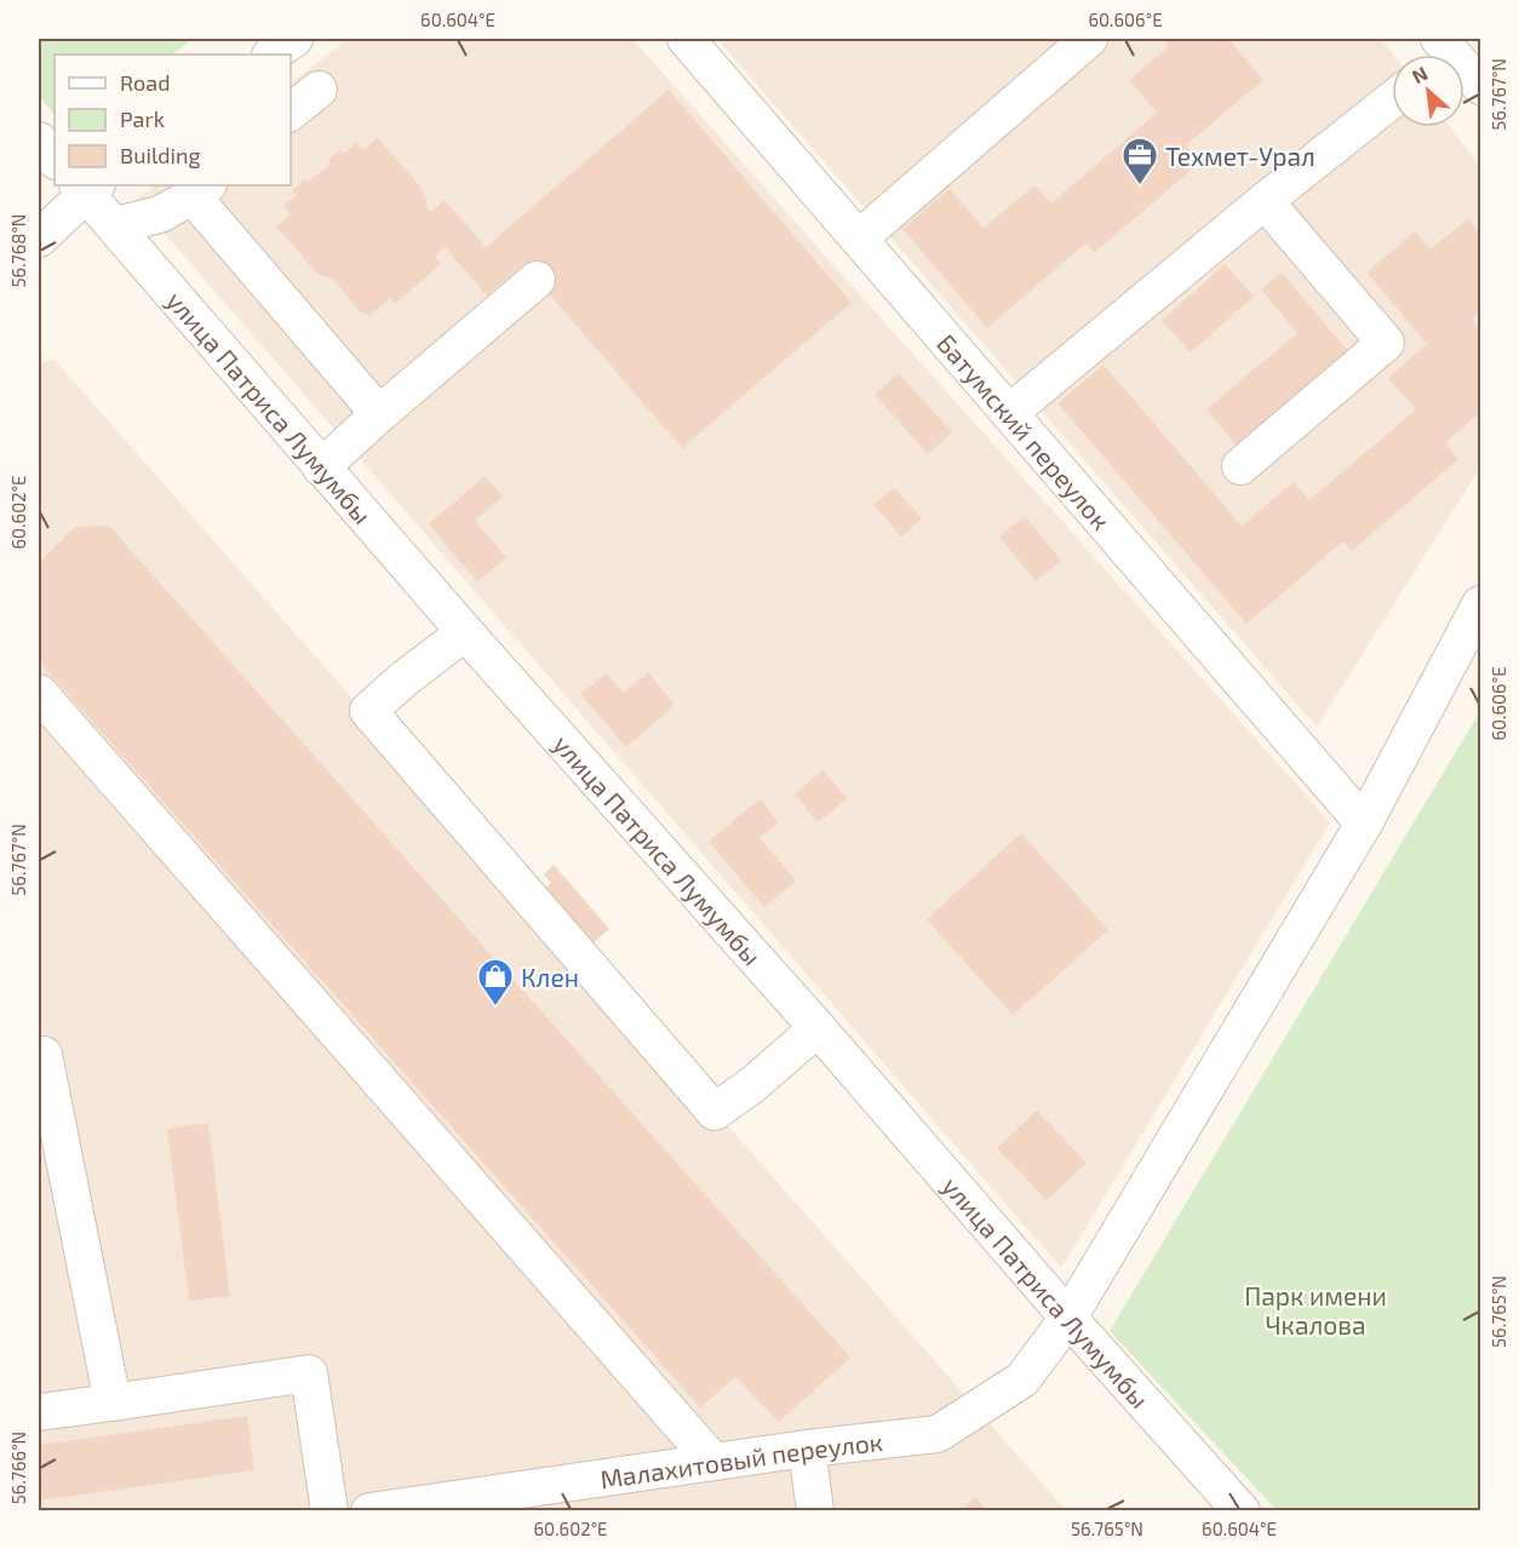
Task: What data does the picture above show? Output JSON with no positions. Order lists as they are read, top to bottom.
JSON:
{
  "streets": {
    "street": ["улица Патриса Лумумбы", "Батумский переулок", "Малахитовый переулок"]
  },
  "crossings": [
    ["улица Патриса Лумумбы", "Малахитовый переулок"],
    ["Батумский переулок", "Малахитовый переулок"]
  ],
  "parks": ["Парк имени Чкалова"],
  "places": {
    "office": ["Техмет-Урал"],
    "shop": ["Клен"]
  },
  "legend": ["Road", "Park", "Building"],
  "north": "top left",
  "coordinates": [
    "60.604°E",
    "60.606°E",
    "56.767°N",
    "56.768°N",
    "60.602°E",
    "56.765°N",
    "56.766°N"
  ]
}
